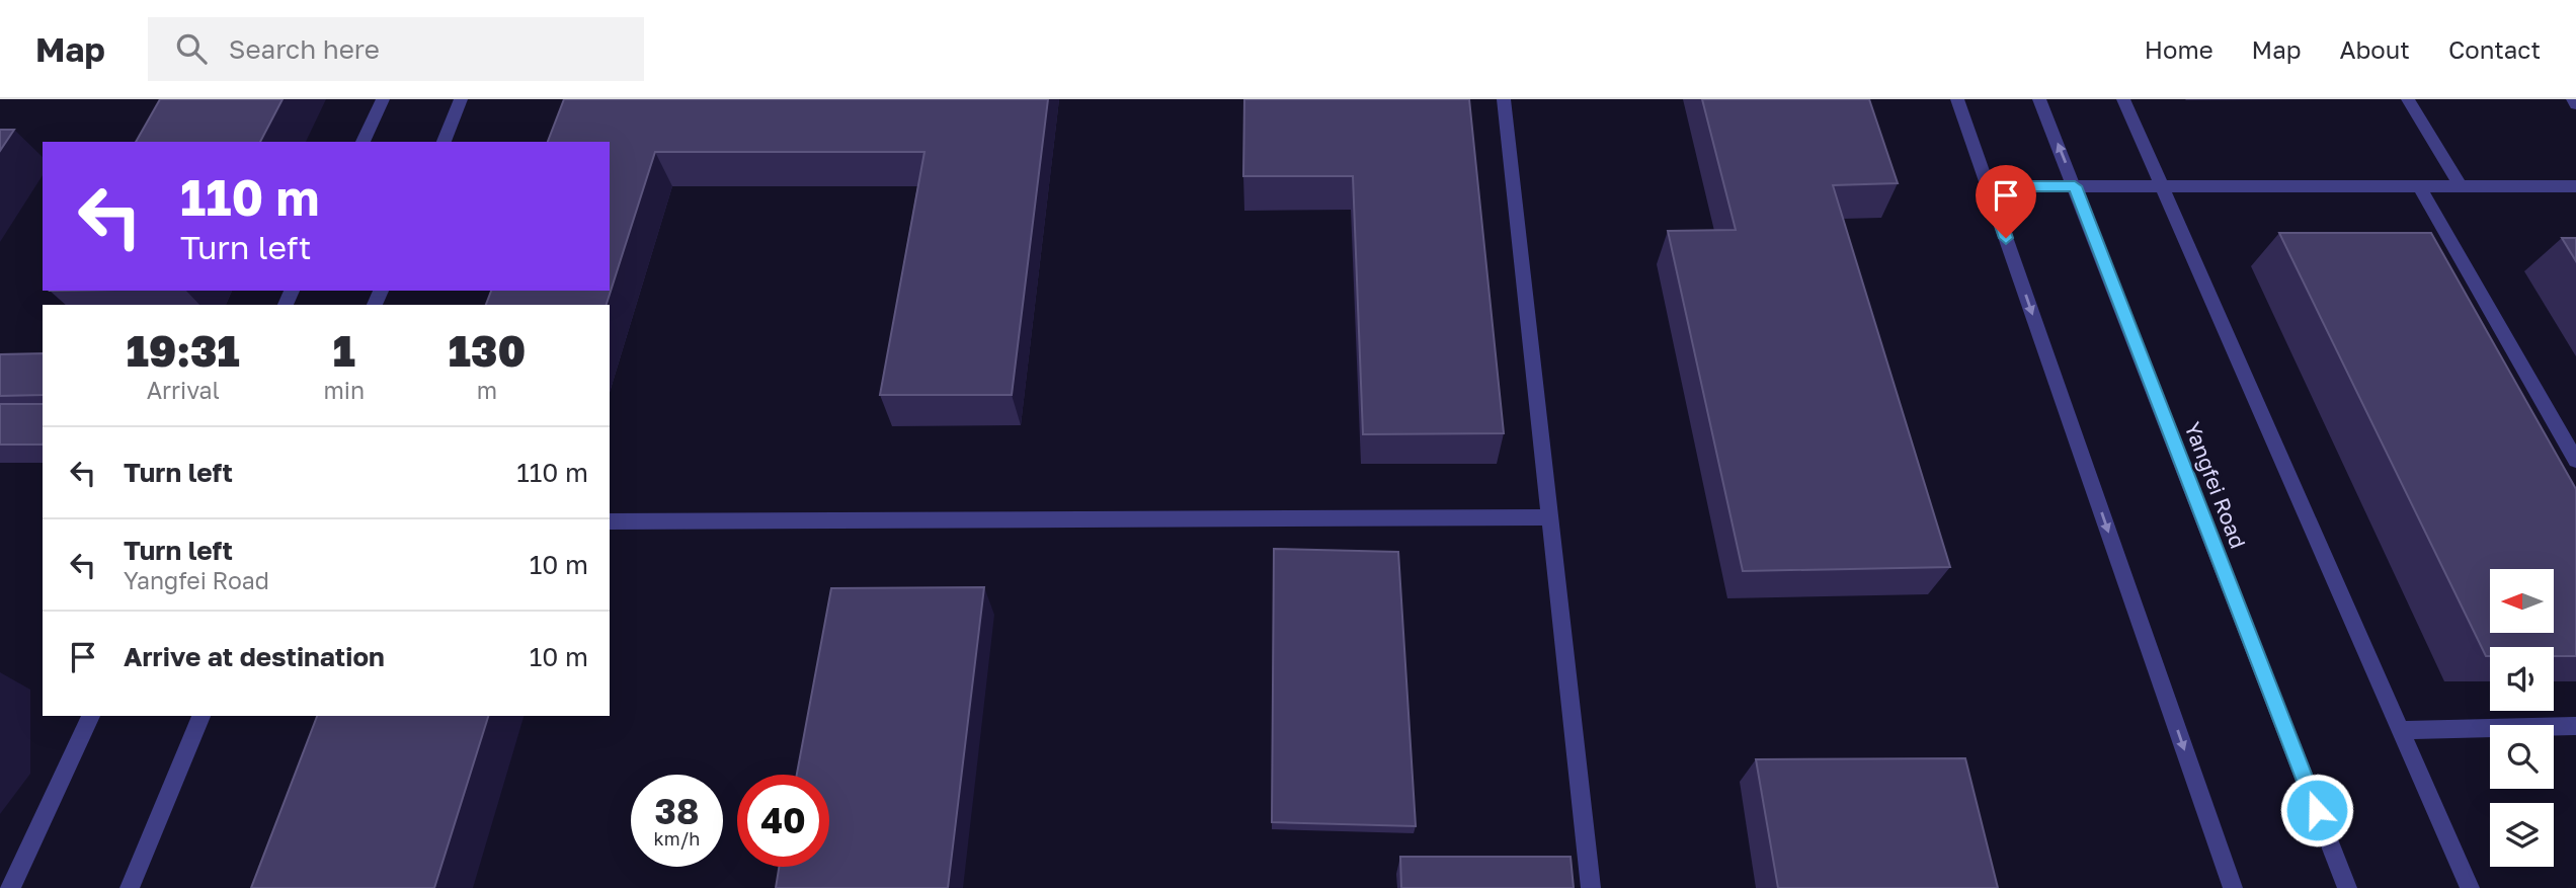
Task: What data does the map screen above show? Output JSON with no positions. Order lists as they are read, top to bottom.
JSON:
{
  "streets": {
    "street": ["Yangfei Road"]
  },
  "north": "left",
  "page": {
    "header": "Map",
    "search": "Search here",
    "nav": [
      "Home",
      "Map",
      "About",
      "Contact"
    ],
    "turn": ["110 m", "Turn left"],
    "eta": [
      "19:31",
      "Arrival",
      "1",
      "min",
      "130",
      "m"
    ],
    "list": [
      {
        "name": "Turn left",
        "value": "110 m"
      },
      {
        "name": "Turn left",
        "note": "Yangfei Road",
        "value": "10 m"
      },
      {
        "name": "Arrive at destination",
        "value": "10 m"
      }
    ],
    "speed": "38 km/h",
    "limit": "40"
  }
}
